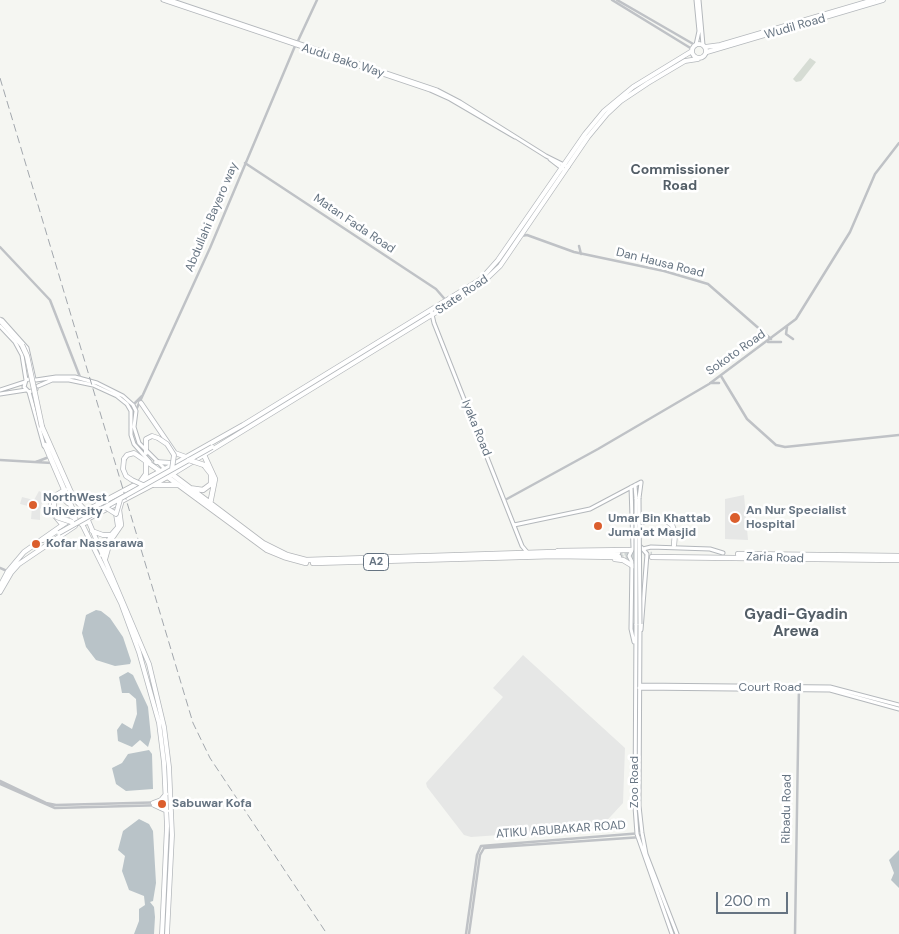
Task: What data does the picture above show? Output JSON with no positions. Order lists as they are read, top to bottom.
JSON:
{
  "streets": {
    "highway": ["Zaria Road", "A2"],
    "main road": [
      "Wudil Road",
      "Audu Bako Way",
      "State Road",
      "Iyaka Road",
      "Court Road",
      "Zoo Road"
    ],
    "street": [
      "Abdullahi Bayero way",
      "Matan Fada Road",
      "Dan Hausa Road",
      "Sokoto Road",
      "Ribadu Road",
      "ATIKU ABUBAKAR ROAD"
    ]
  },
  "crossings": [
    ["Wudil Road", "State Road"],
    ["Audu Bako Way", "Abdullahi Bayero way"],
    ["Audu Bako Way", "State Road"],
    ["Abdullahi Bayero way", "Matan Fada Road"],
    ["Matan Fada Road", "State Road"],
    ["Dan Hausa Road", "State Road"],
    ["Dan Hausa Road", "Sokoto Road"],
    ["State Road", "Iyaka Road"],
    ["State Road", "A2"],
    ["Sokoto Road", "Iyaka Road"],
    ["Court Road", "Zoo Road"],
    ["Court Road", "Ribadu Road"],
    ["Zoo Road", "ATIKU ABUBAKAR ROAD"]
  ],
  "districts": ["Commissioner Road", "Gyadi-Gyadin Arewa"],
  "places": [
    "NorthWest University",
    "An Nur Specialist Hospital",
    "Umar Bin Khattab Juma'at Masjid",
    "Kofar Nassarawa",
    "Sabuwar Kofa"
  ],
  "scale_bar": "200 m"
}
